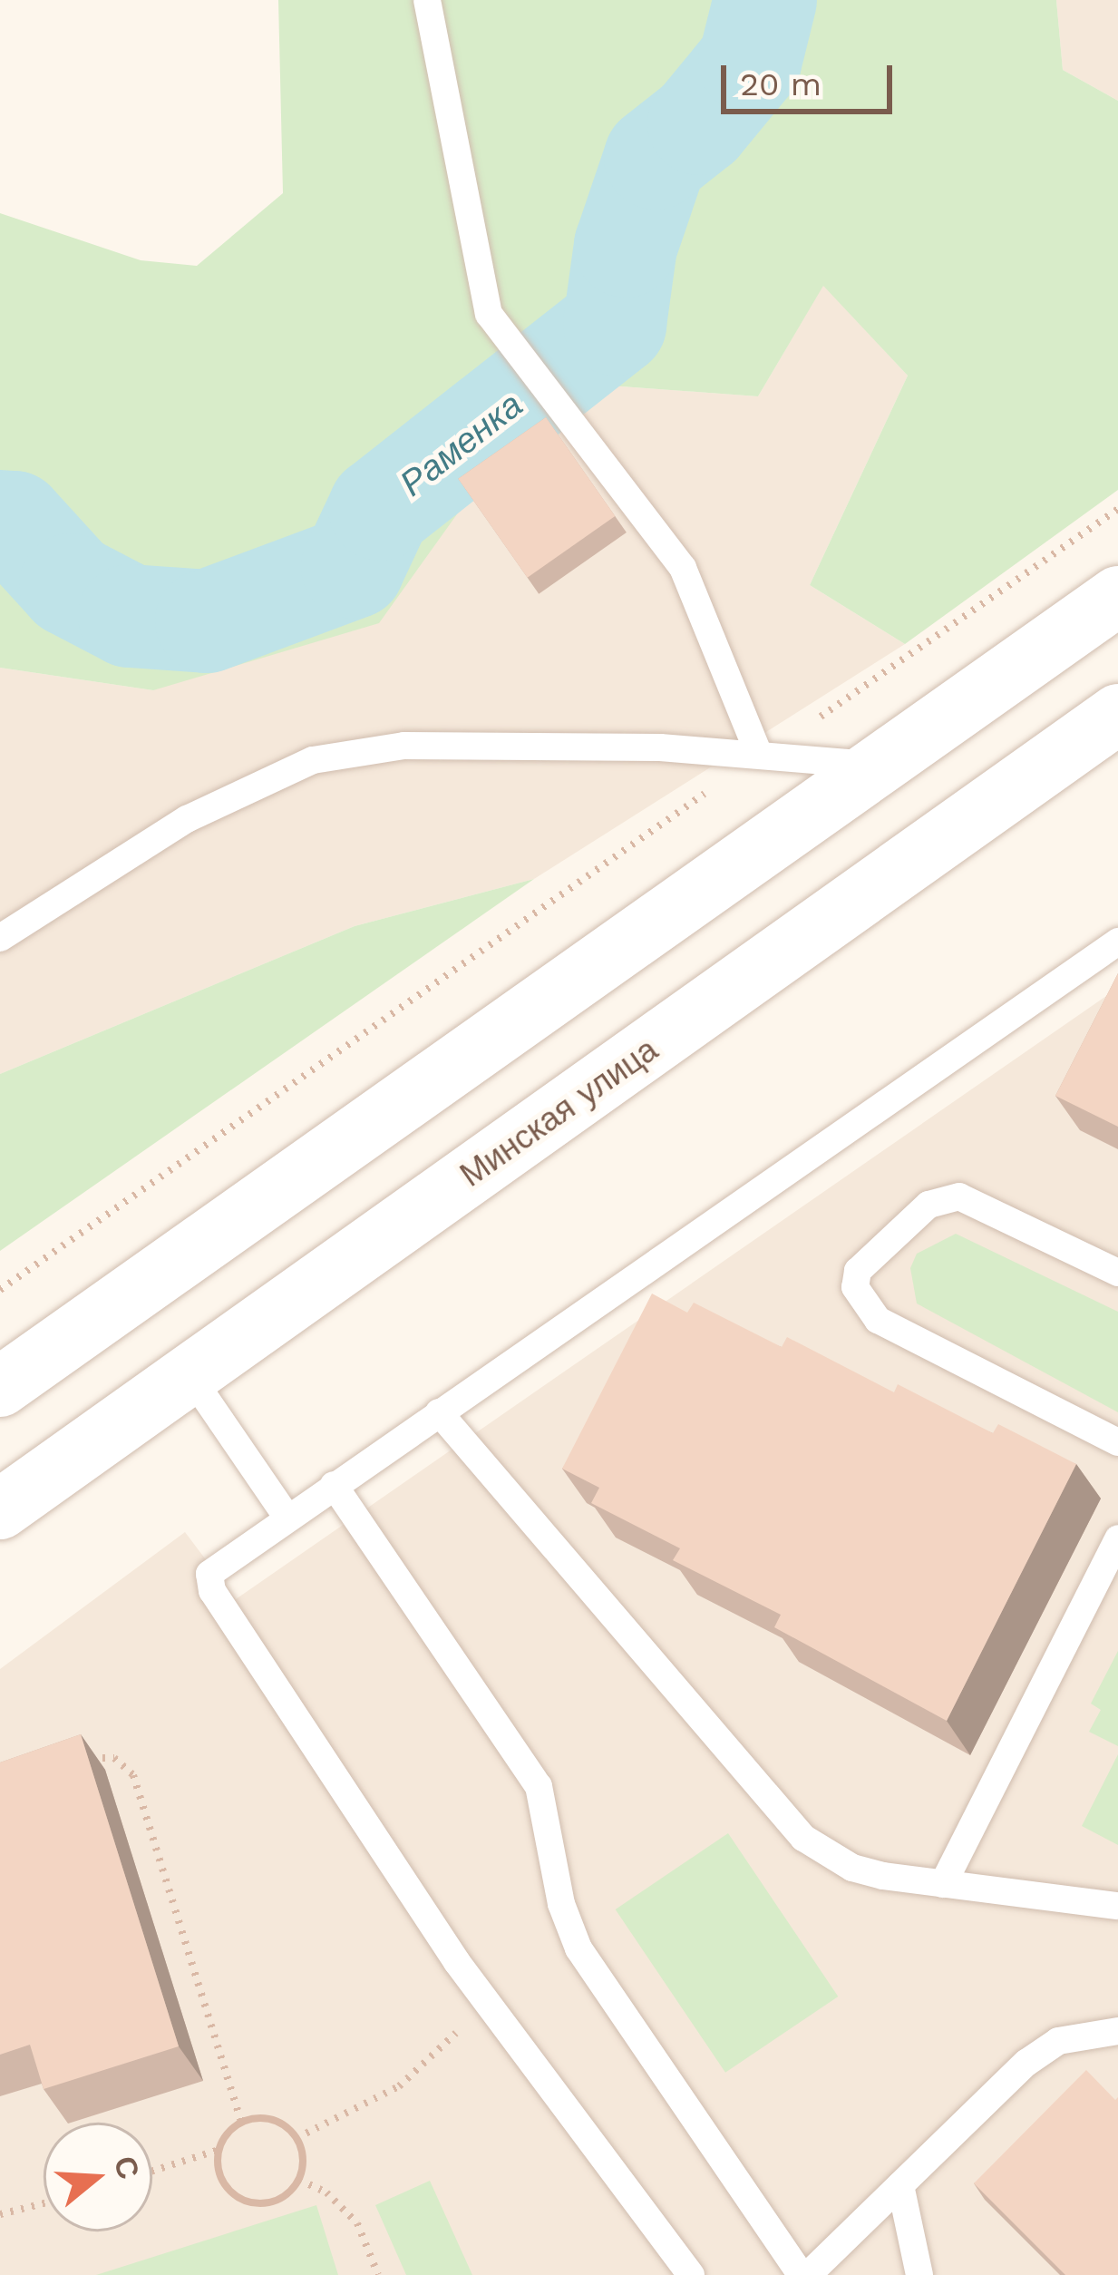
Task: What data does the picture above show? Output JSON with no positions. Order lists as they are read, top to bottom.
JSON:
{
  "streets": {
    "main road": ["Минская улица"]
  },
  "water": ["Раменка"],
  "scale_bar": "20 m",
  "north": "right"
}
